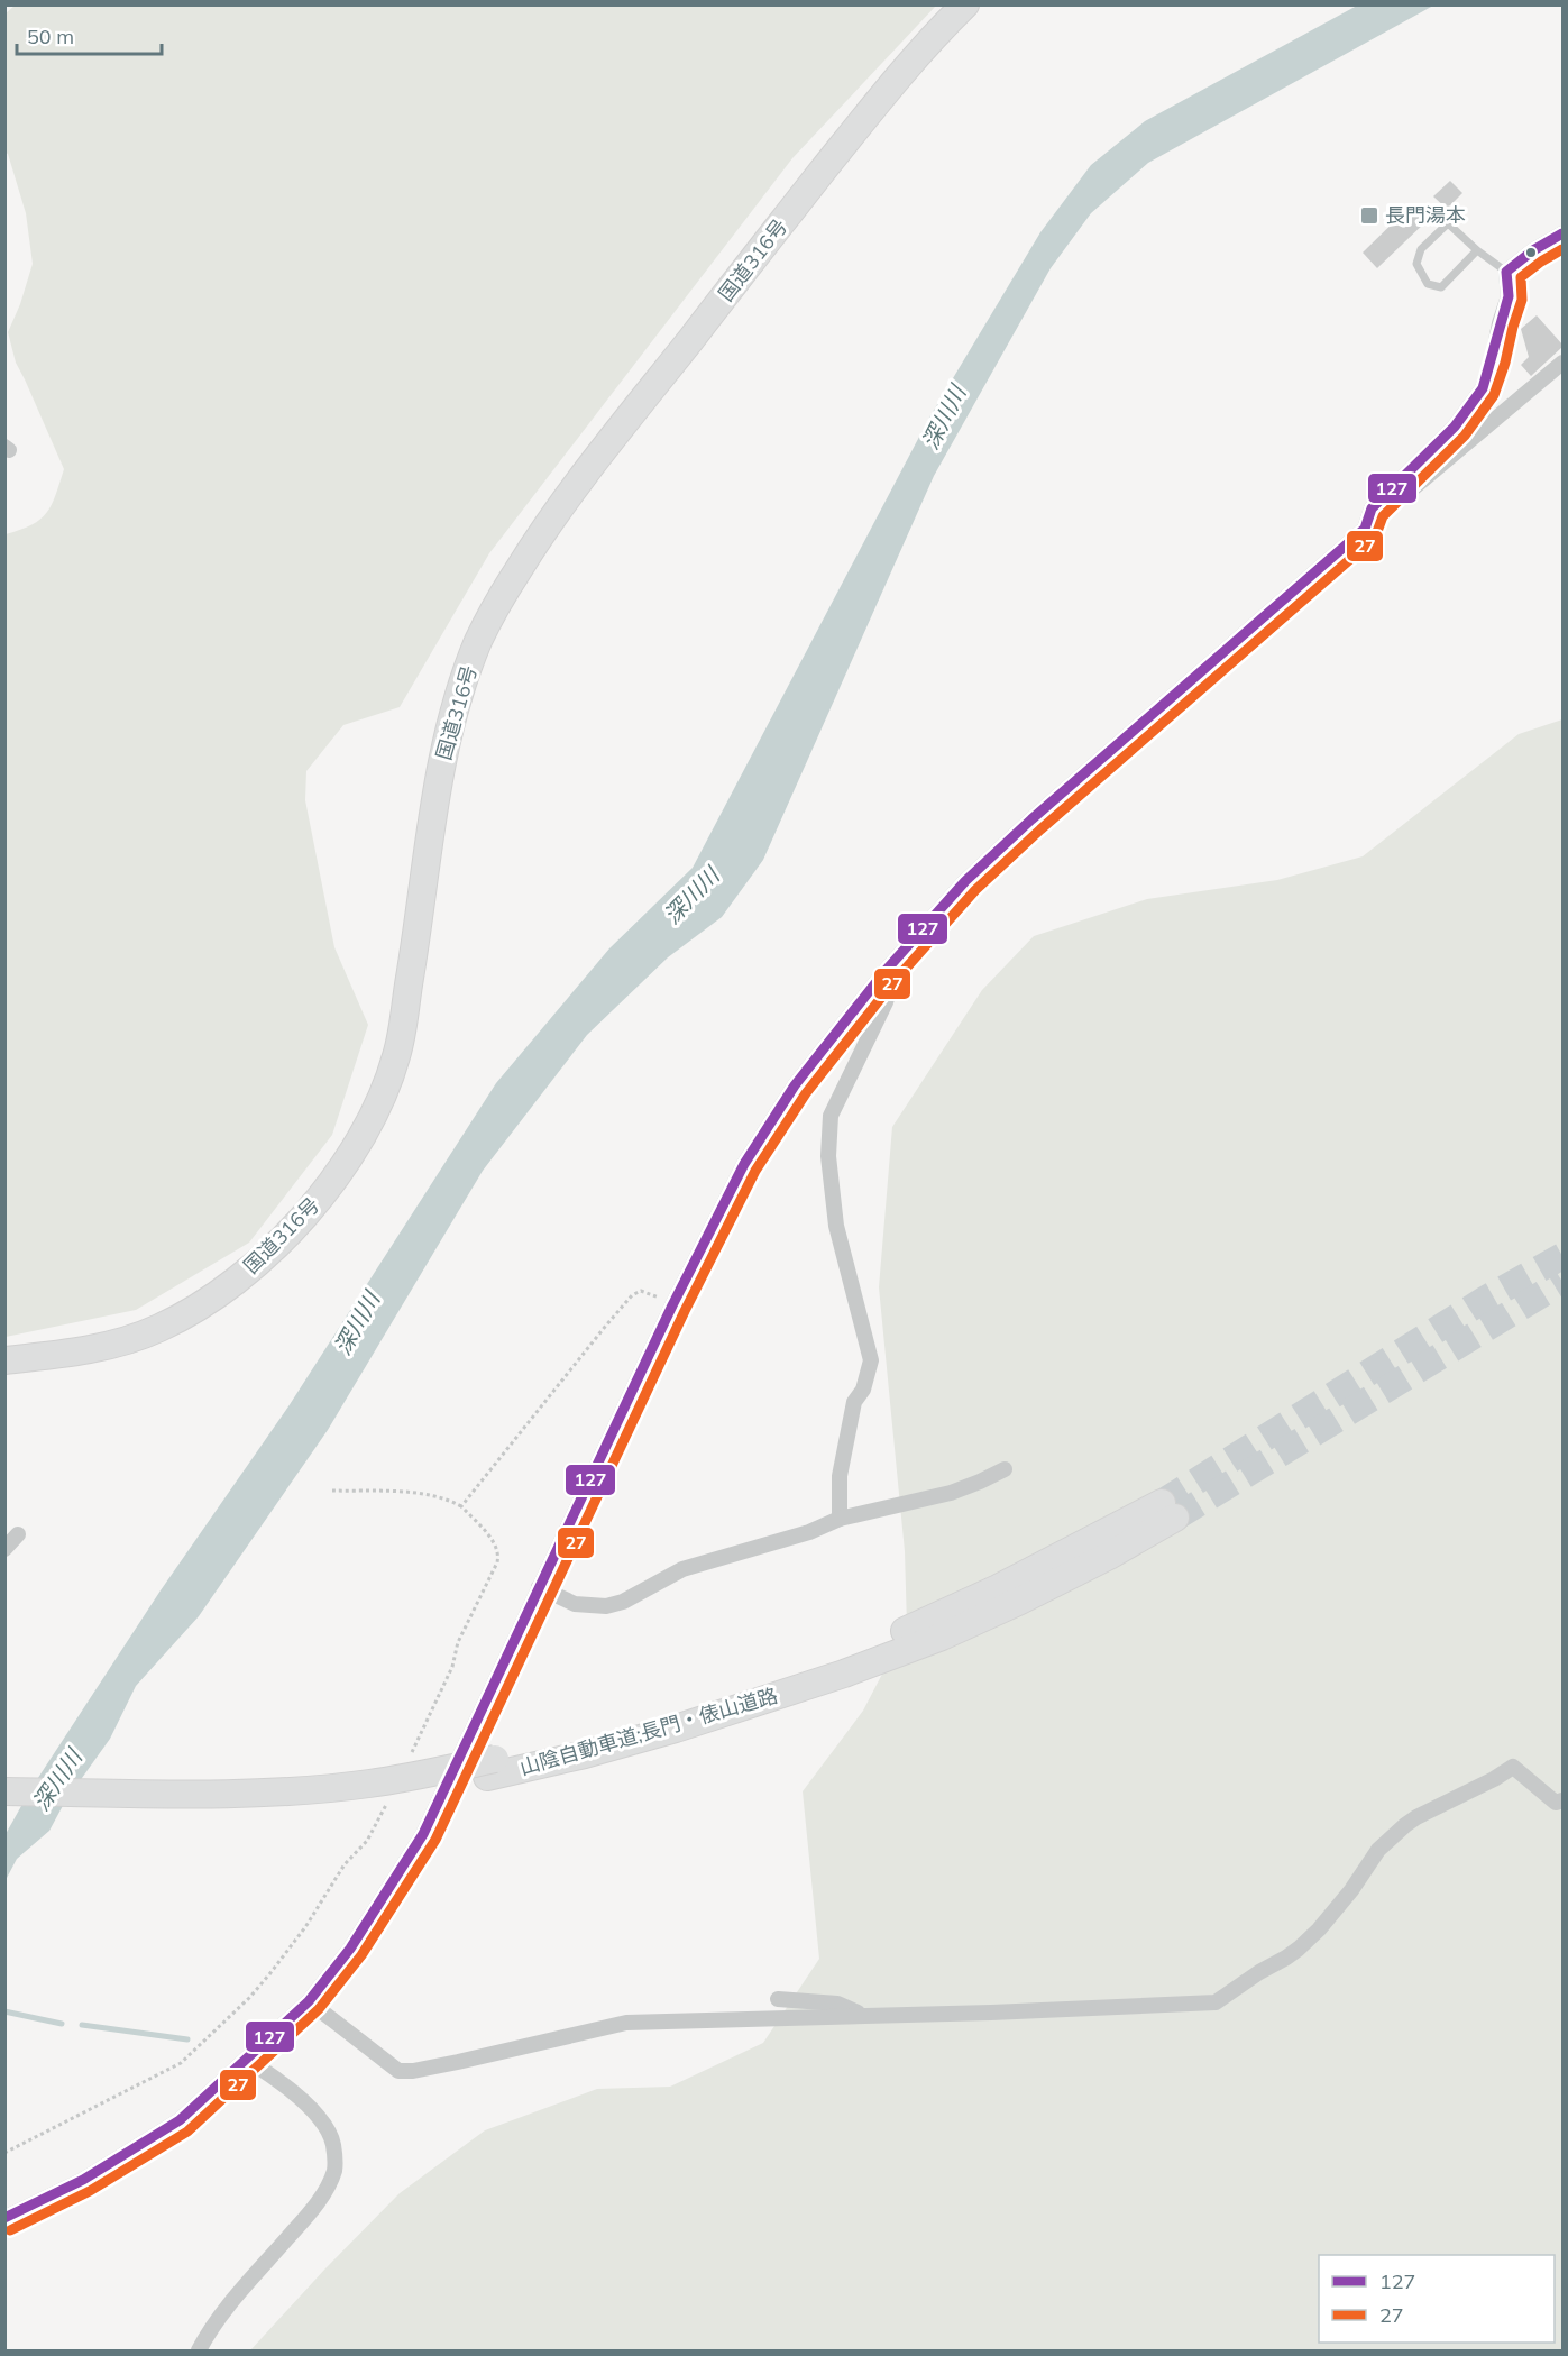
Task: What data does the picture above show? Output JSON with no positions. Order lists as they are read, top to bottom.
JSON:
{
  "streets": {
    "highway": ["国道316号", "山陰自動車道;長門・俵山道路"]
  },
  "water": ["深川川"],
  "places": {
    "transit": ["長門湯本"]
  },
  "lines": ["transit line 127", "transit line 27"],
  "legend": ["127", "27"],
  "scale_bar": "50 m"
}
